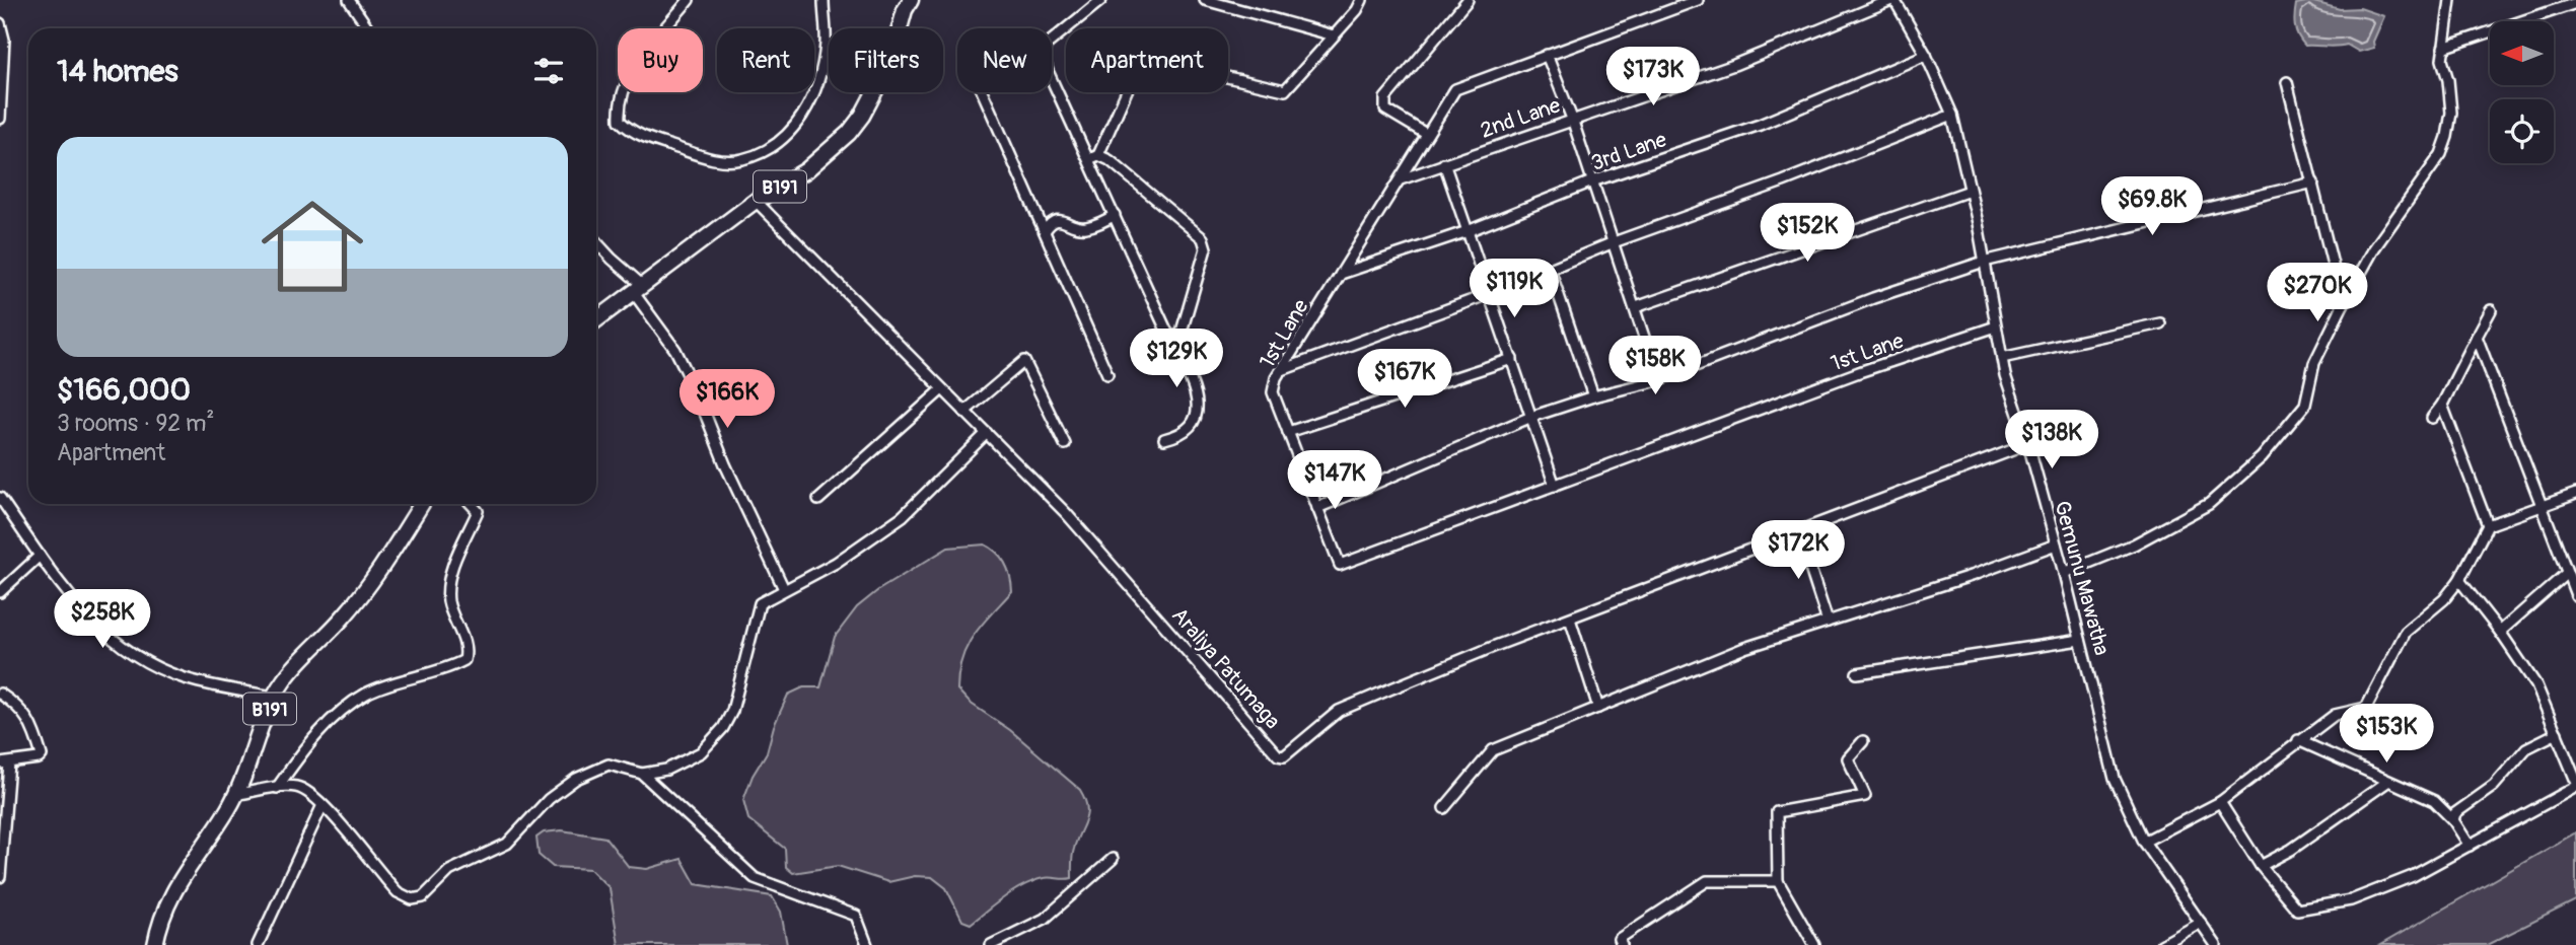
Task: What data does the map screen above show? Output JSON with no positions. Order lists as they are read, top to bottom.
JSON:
{
  "streets": {
    "main road": ["B191"],
    "street": [
      "2nd Lane",
      "3rd Lane",
      "1st Lane",
      "Gemunu Mawatha",
      "Araliya Patumaga"
    ]
  },
  "crossings": [
    ["2nd Lane", "1st Lane"],
    ["2nd Lane", "Gemunu Mawatha"],
    ["3rd Lane", "1st Lane"],
    ["3rd Lane", "Gemunu Mawatha"],
    ["B191", "Araliya Patumaga"],
    ["1st Lane", "Gemunu Mawatha"],
    ["Gemunu Mawatha", "Araliya Patumaga"]
  ],
  "north": "left",
  "page": {
    "chip": [
      "Buy",
      "Rent",
      "Filters",
      "New",
      "Apartment"
    ],
    "heading": "14 homes",
    "price": [
      "$173K",
      "$69.8K",
      "$152K",
      "$119K",
      "$270K",
      "$129K",
      "$158K",
      "$167K",
      "$166K",
      "$138K",
      "$147K",
      "$172K",
      "$258K",
      "$153K"
    ],
    "list": [
      {
        "name": "$166,000",
        "note": "3 rooms · 92 m² · Apartment"
      }
    ]
  }
}
